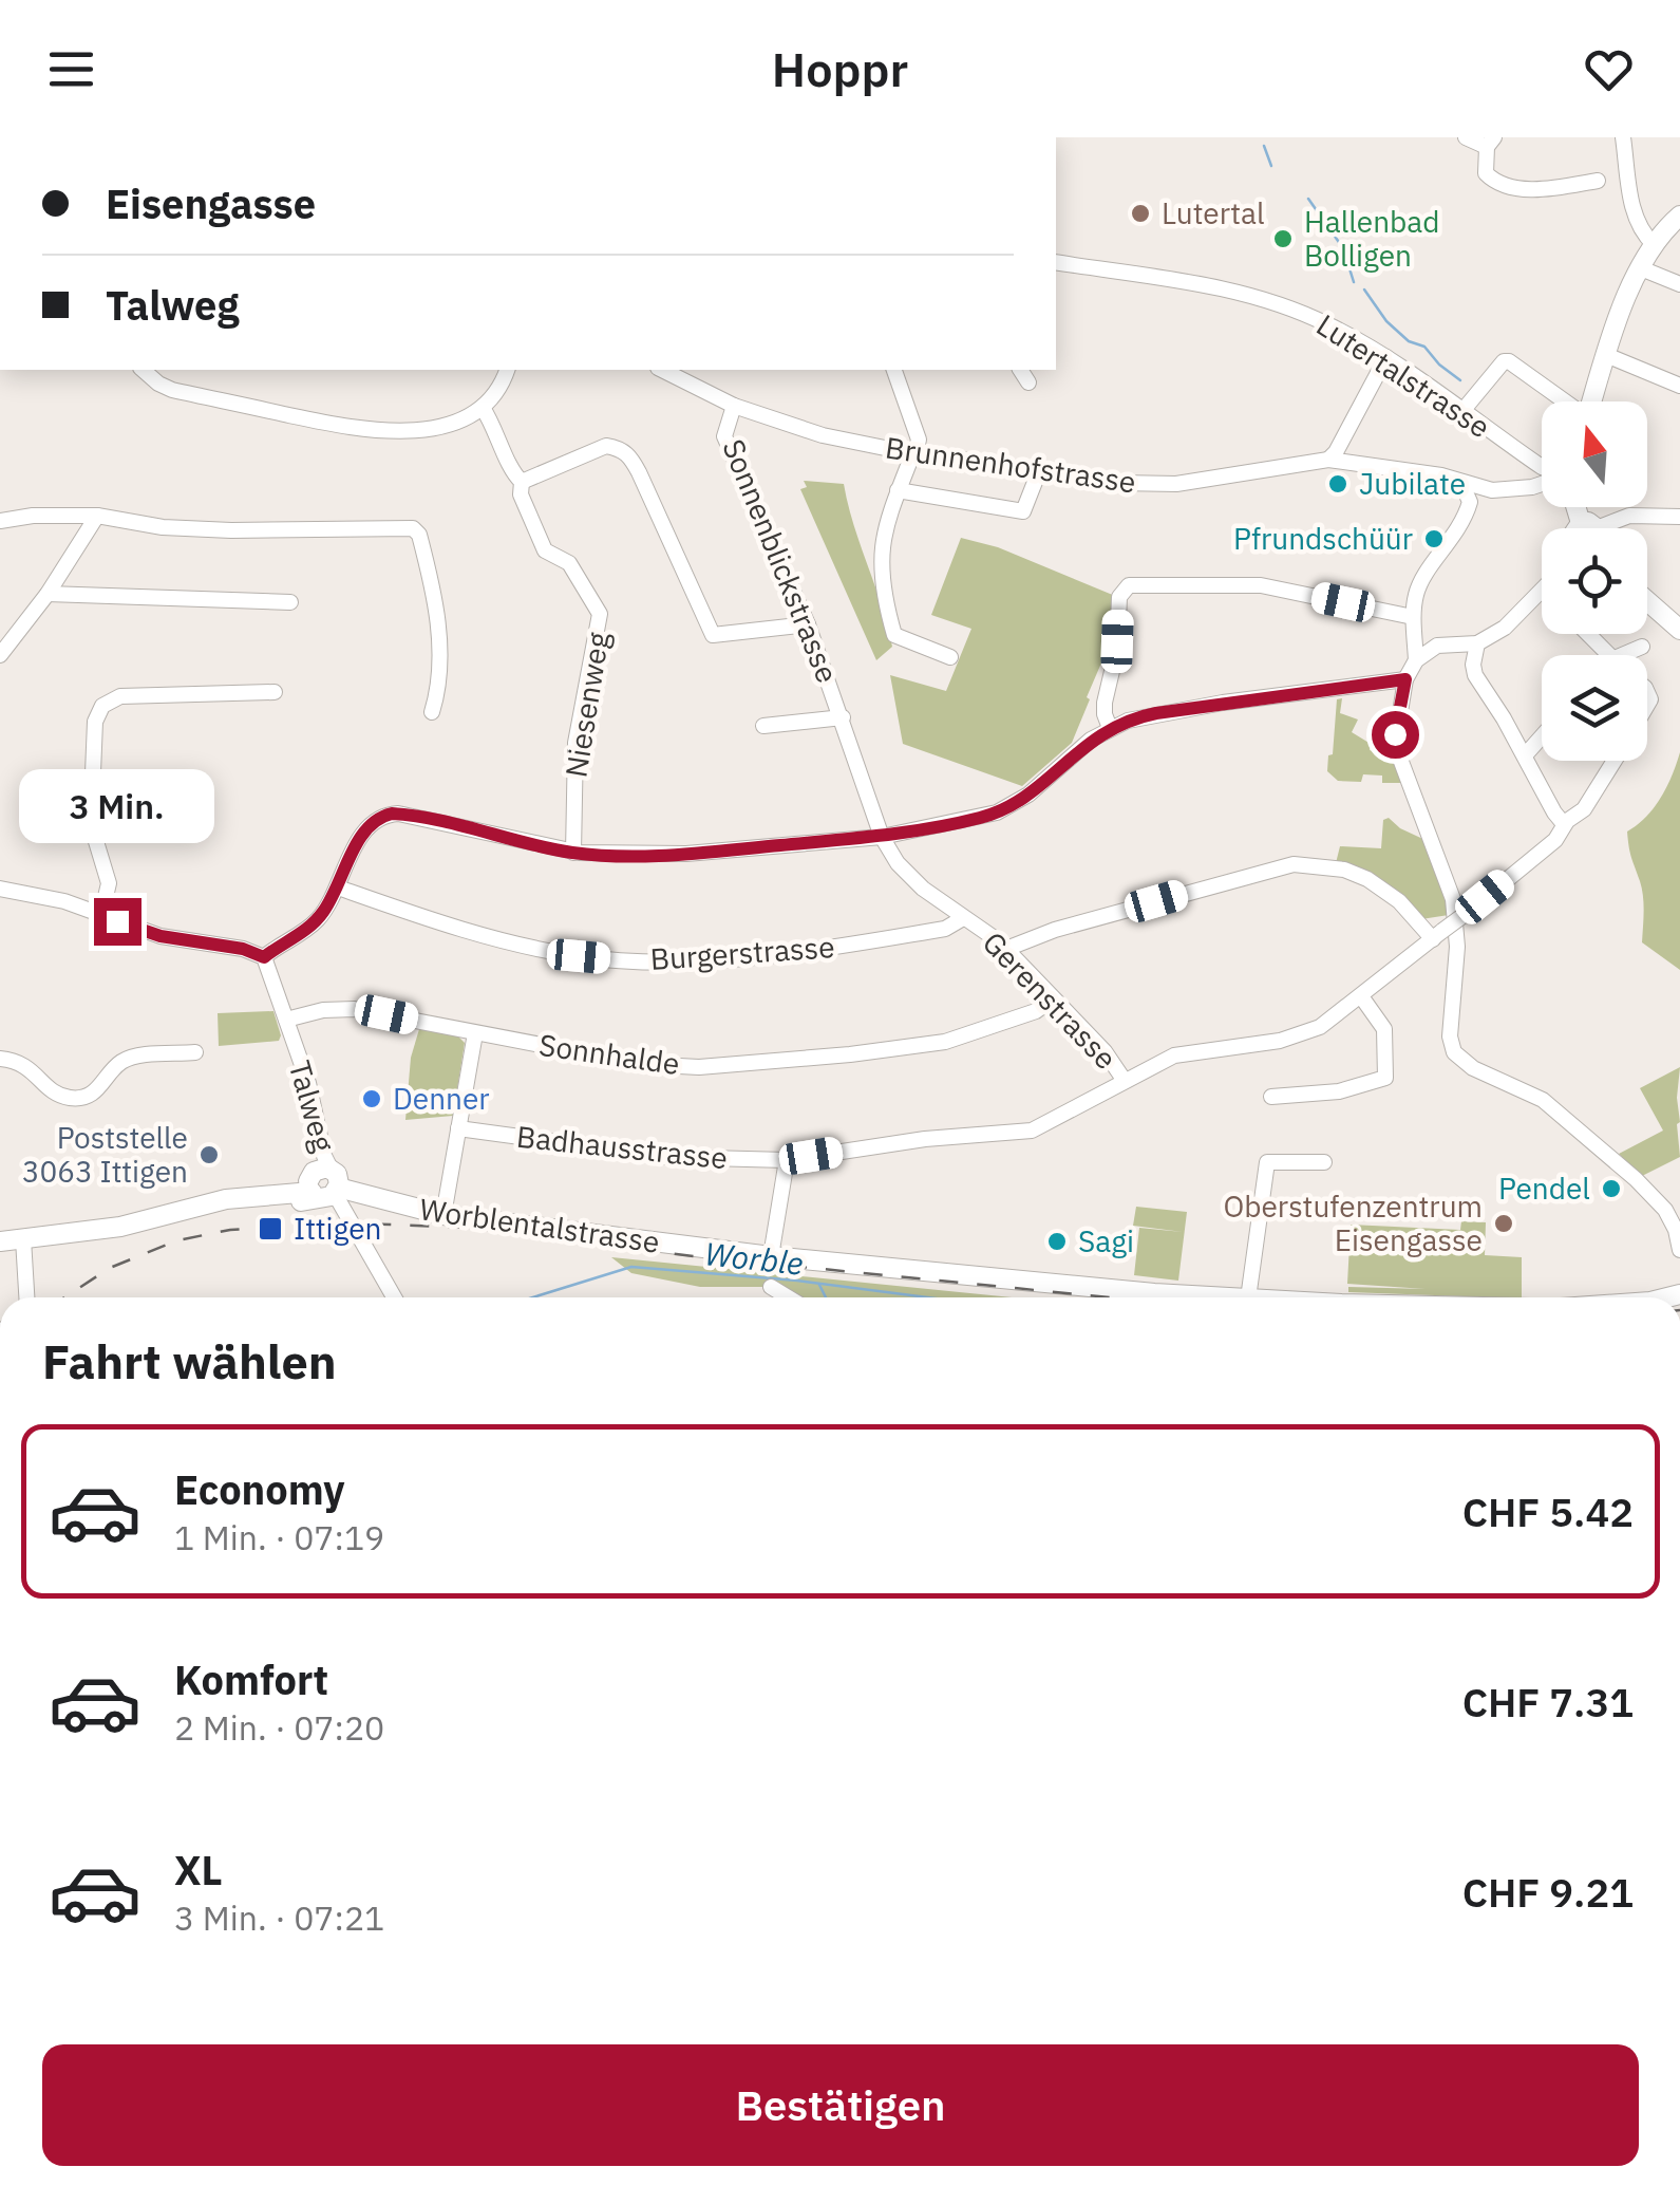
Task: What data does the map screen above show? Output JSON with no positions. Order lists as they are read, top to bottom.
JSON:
{
  "streets": {
    "main road": ["Worblentalstrasse"],
    "street": [
      "Lutertalstrasse",
      "Brunnenhofstrasse",
      "Sonnenblickstrasse",
      "Niesenweg",
      "Burgerstrasse",
      "Gerenstrasse",
      "Sonnhalde",
      "Talweg",
      "Badhausstrasse"
    ]
  },
  "crossings": [
    ["Brunnenhofstrasse", "Sonnenblickstrasse"],
    ["Sonnenblickstrasse", "Gerenstrasse"],
    ["Burgerstrasse", "Gerenstrasse"],
    ["Gerenstrasse", "Sonnhalde"],
    ["Gerenstrasse", "Badhausstrasse"],
    ["Sonnhalde", "Talweg"],
    ["Talweg", "Worblentalstrasse"]
  ],
  "water": ["Worble"],
  "places": {
    "other": [
      "Lutertal",
      "Hallenbad Bolligen",
      "Jubilate",
      "Pfrundschüür",
      "Denner",
      "Poststelle 3063 Ittigen",
      "Pendel",
      "Oberstufenzentrum Eisengasse",
      "Sagi"
    ],
    "transit": ["Ittigen"]
  },
  "north": "top",
  "page": {
    "header": "Hoppr",
    "banner": ["Eisengasse", "Talweg"],
    "bubble": "3 Min.",
    "heading": "Fahrt wählen",
    "list": [
      {
        "name": "Economy",
        "note": "1 Min. · 07:19",
        "value": "CHF 5.42"
      },
      {
        "name": "Komfort",
        "note": "2 Min. · 07:20",
        "value": "CHF 7.31"
      },
      {
        "name": "XL",
        "note": "3 Min. · 07:21",
        "value": "CHF 9.21"
      }
    ],
    "buttons": "Bestätigen"
  }
}
